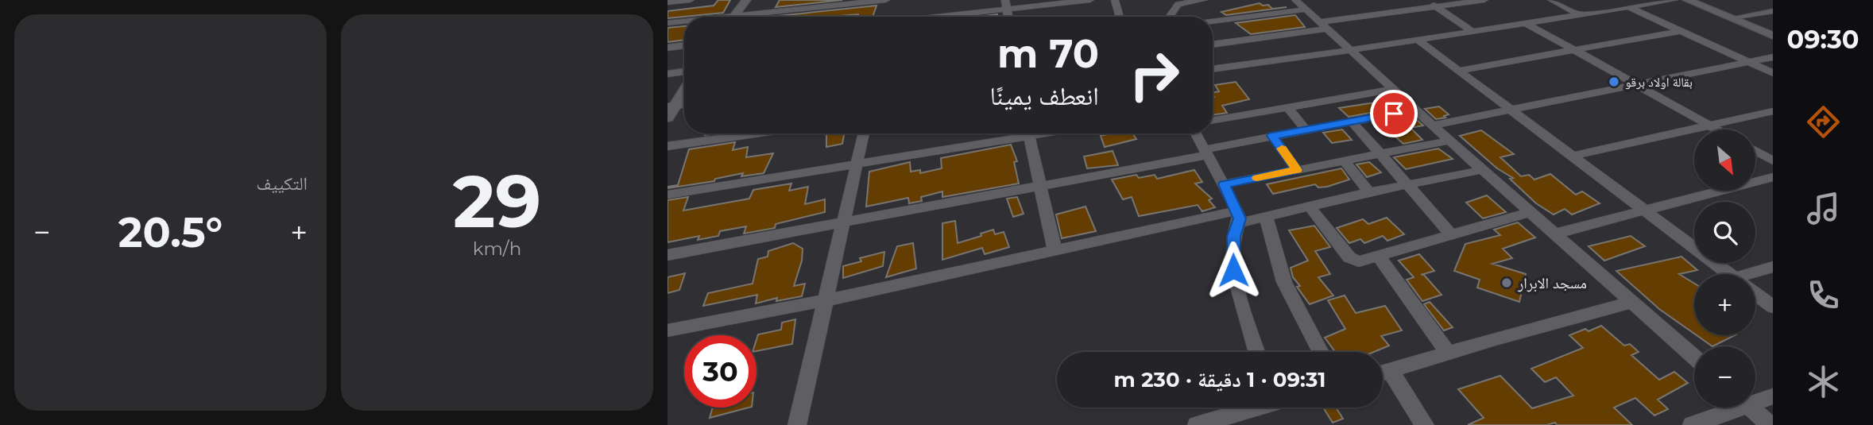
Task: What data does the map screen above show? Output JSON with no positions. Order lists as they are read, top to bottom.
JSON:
{
  "places": ["بقالة اولاد برقو", "مسجد الابرار"],
  "north": "bottom right",
  "page": {
    "tabs": "09:30",
    "tile": [
      ["29", "km/h"],
      "التكييف"
    ],
    "turn": ["70 m", "انعطف يمينًا"],
    "map_buttons": ["+", "−"],
    "heat": ["−", "20.5°", "+"],
    "limit": "30",
    "trip": "09:31 · 1 دقيقة · 230 m"
  }
}
